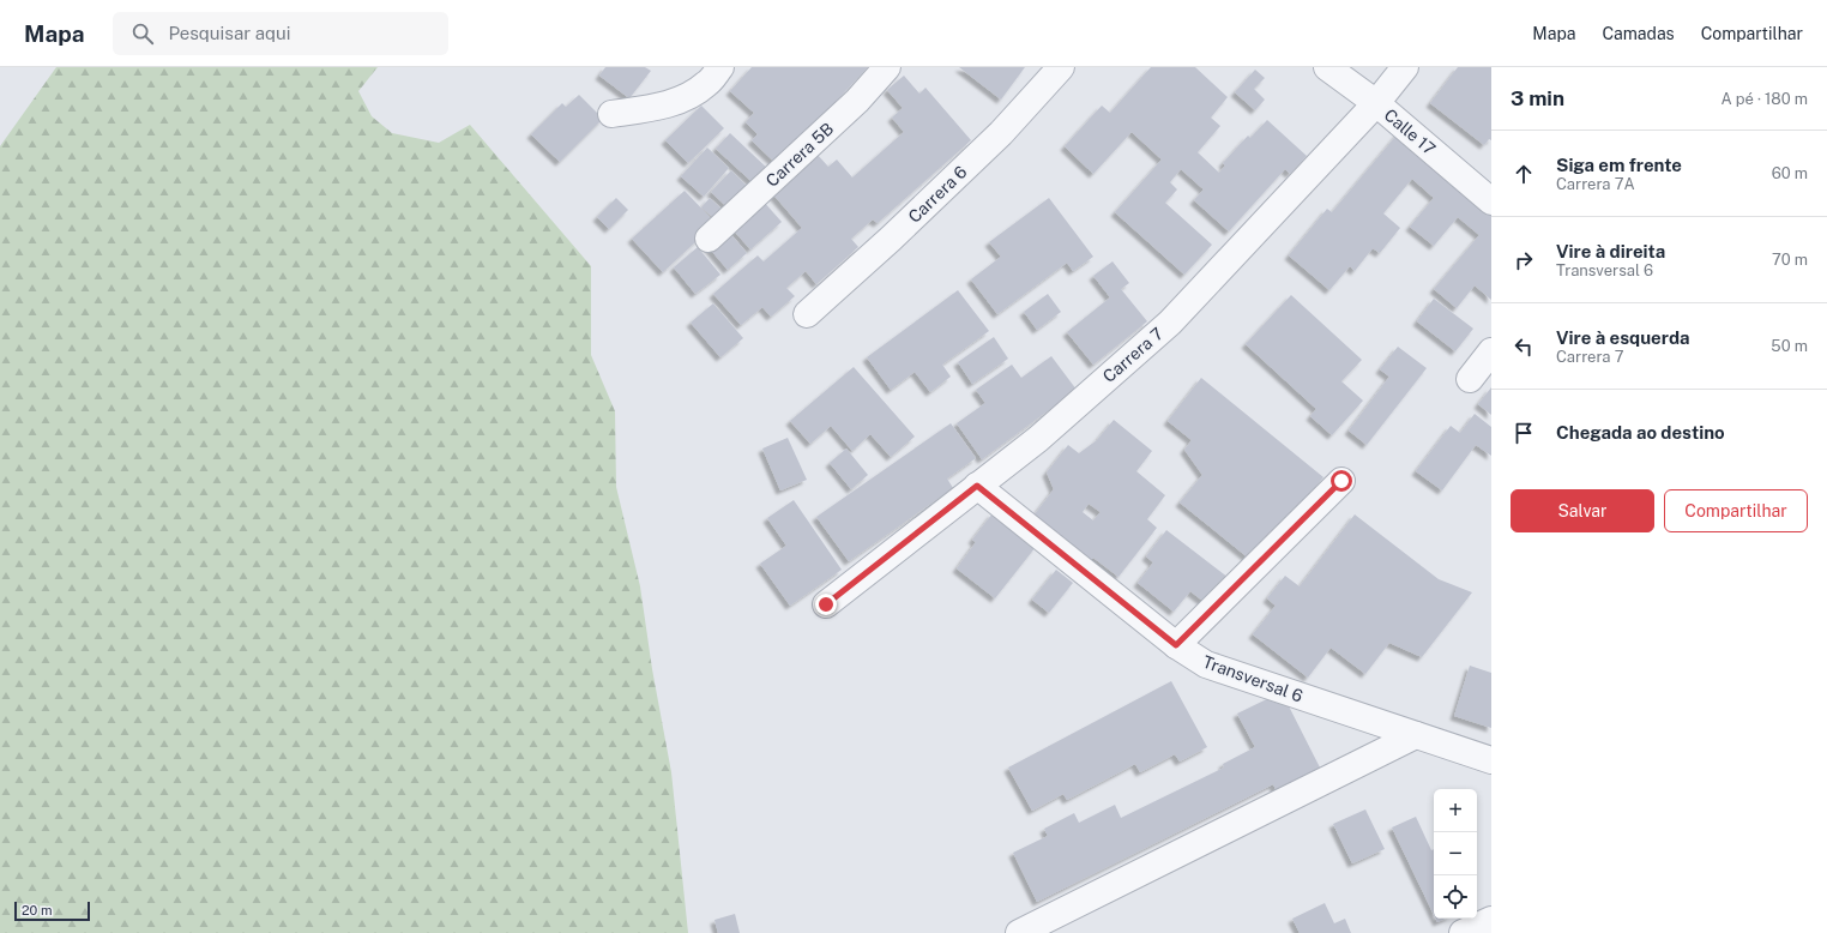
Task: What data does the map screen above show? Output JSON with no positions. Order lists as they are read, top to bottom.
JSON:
{
  "streets": {
    "street": [
      "Calle 17",
      "Carrera 5B",
      "Carrera 6",
      "Carrera 7",
      "Transversal 6"
    ]
  },
  "crossings": [
    ["Calle 17", "Carrera 7"],
    ["Carrera 7", "Transversal 6"]
  ],
  "scale_bar": "20 m",
  "page": {
    "header": "Mapa",
    "search": "Pesquisar aqui",
    "nav": ["Mapa", "Camadas", "Compartilhar"],
    "heading": ["3 min", "A pé · 180 m"],
    "list": [
      ["Siga em frente", "Carrera 7A", "60 m"],
      ["Vire à direita", "Transversal 6", "70 m"],
      ["Vire à esquerda", "Carrera 7", "50 m"],
      "Chegada ao destino"
    ],
    "buttons": ["Salvar", "Compartilhar"],
    "map_buttons": ["+", "−"],
    "scale": "20 m"
  }
}
